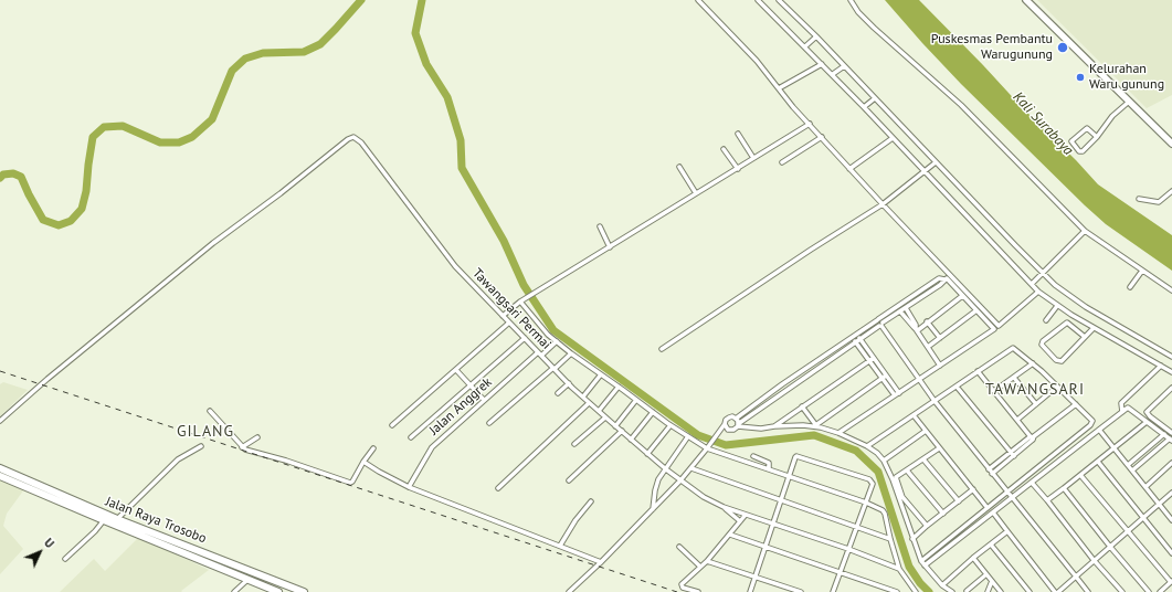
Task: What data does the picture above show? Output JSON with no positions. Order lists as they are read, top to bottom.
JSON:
{
  "streets": {
    "highway": ["Jalan Raya Trosobo"],
    "street": ["Tawangsari Permai", "Jalan Anggrek"]
  },
  "crossings": [
    ["Tawangsari Permai", "Jalan Anggrek"]
  ],
  "districts": ["TAWANGSARI", "GILANG"],
  "water": ["Kali Surabaya"],
  "places": ["Puskesmas Pembantu Warugunung", "Kelurahan Waru gunung"],
  "north": "top right"
}
